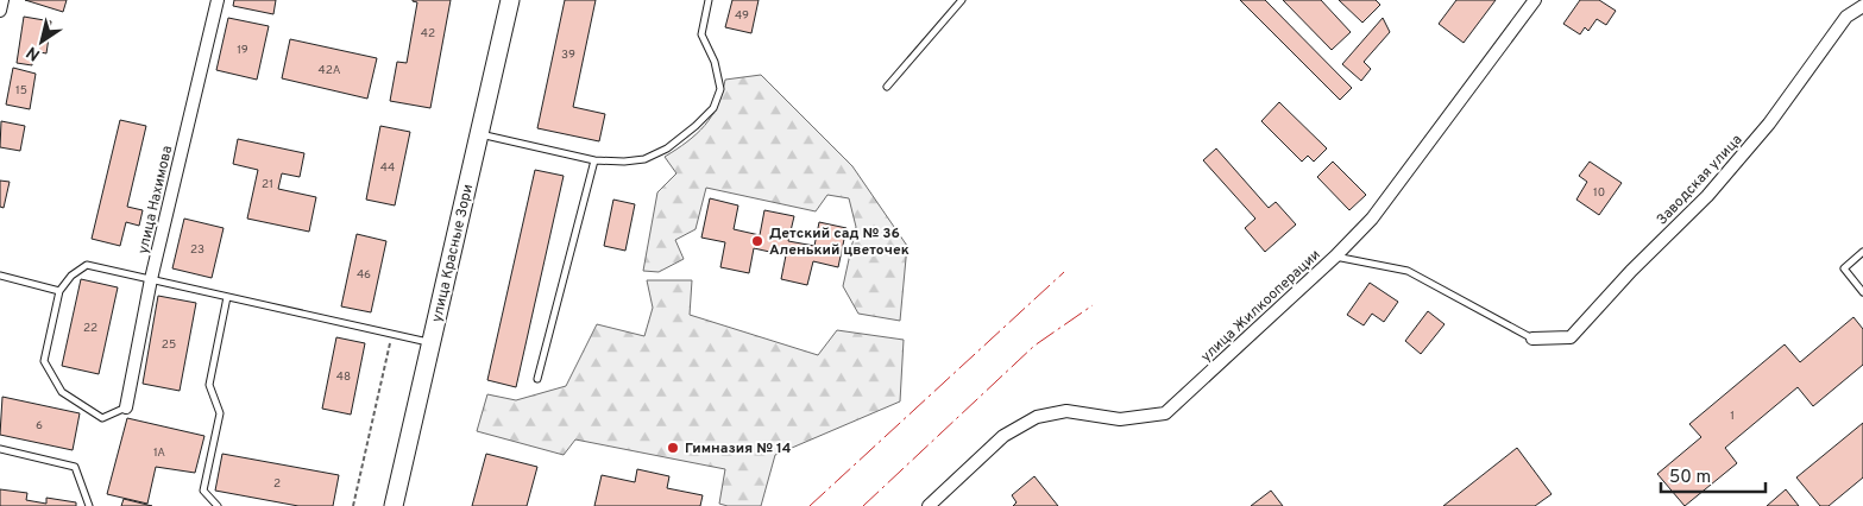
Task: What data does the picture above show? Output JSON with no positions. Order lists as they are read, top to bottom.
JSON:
{
  "streets": {
    "main road": ["улица Красные Зори"],
    "street": ["Заводская улица", "улица Нахимова", "улица Жилкооперации"]
  },
  "places": ["Детский сад № 36 Аленький цветочек", "Гимназия № 14"],
  "house_numbers": [
    "49",
    "42",
    "19",
    "39",
    "42А",
    "15",
    "44",
    "21",
    "10",
    "23",
    "46",
    "22",
    "25",
    "48",
    "1",
    "6",
    "1А",
    "2"
  ],
  "scale_bar": "50 m",
  "north": "bottom left"
}
